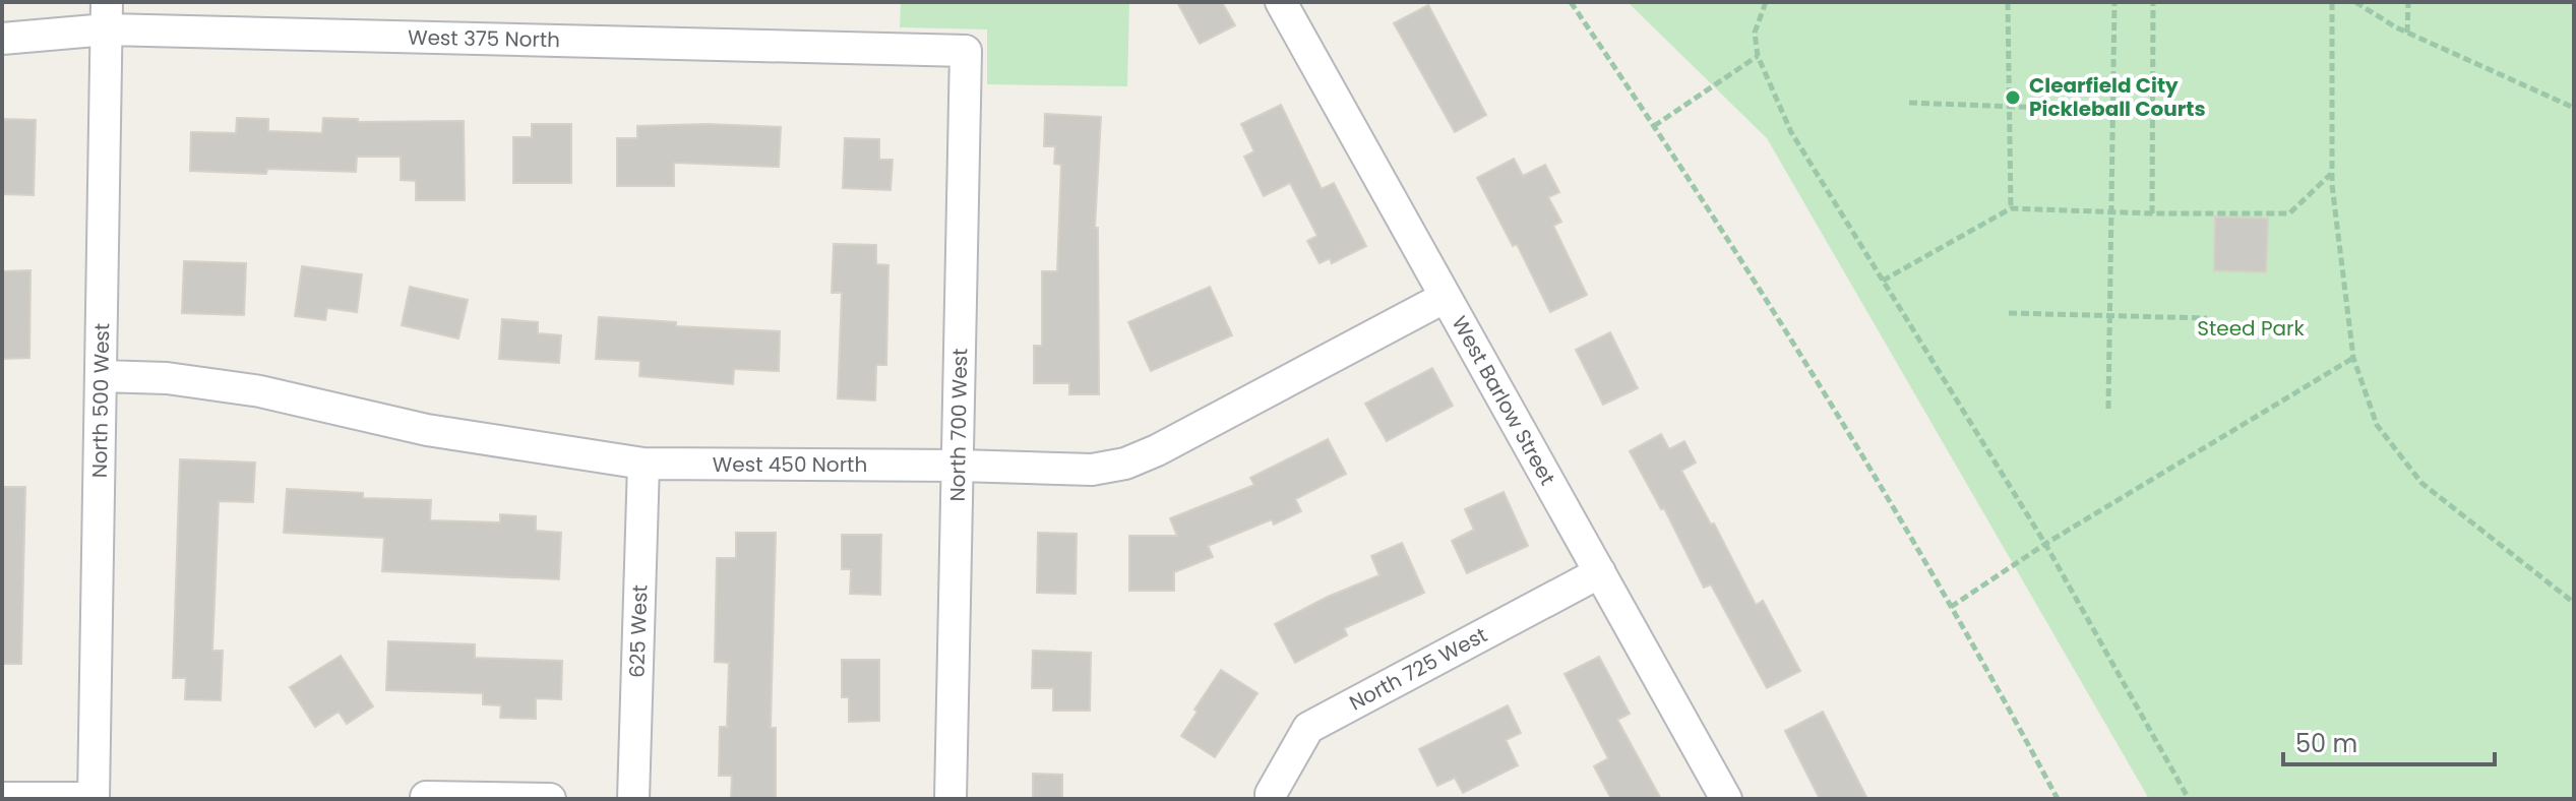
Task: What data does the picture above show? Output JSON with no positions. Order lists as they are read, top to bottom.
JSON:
{
  "streets": {
    "street": [
      "West 375 North",
      "North 500 West",
      "West Barlow Street",
      "North 700 West",
      "West 450 North",
      "625 West",
      "North 725 West"
    ]
  },
  "crossings": [
    ["West 375 North", "North 500 West"],
    ["West 375 North", "North 700 West"],
    ["North 500 West", "West 450 North"],
    ["West Barlow Street", "West 450 North"],
    ["West Barlow Street", "North 725 West"],
    ["North 700 West", "West 450 North"],
    ["West 450 North", "625 West"]
  ],
  "parks": ["Steed Park"],
  "places": ["Clearfield City Pickleball Courts"],
  "scale_bar": "50 m"
}
